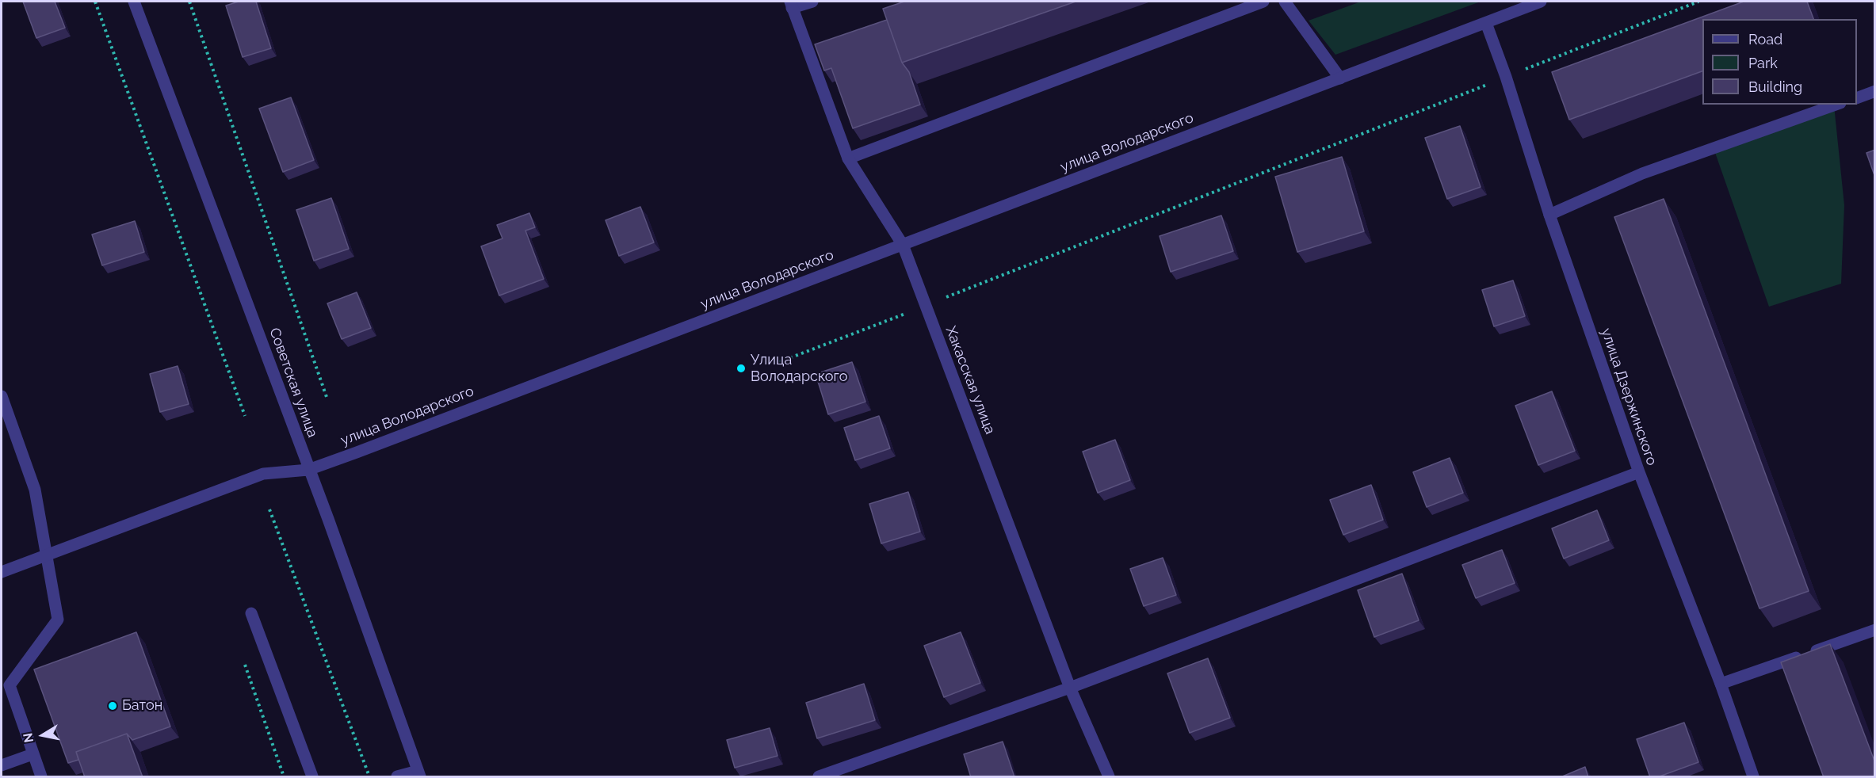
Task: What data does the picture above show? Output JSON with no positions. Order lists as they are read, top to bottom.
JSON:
{
  "streets": {
    "street": [
      "улица Володарского",
      "Хакасская улица",
      "Советская улица",
      "улица Дзержинского"
    ]
  },
  "crossings": [
    ["улица Володарского", "Хакасская улица"],
    ["улица Володарского", "Советская улица"],
    ["улица Володарского", "улица Дзержинского"]
  ],
  "places": ["Улица Володарского", "Батон"],
  "legend": ["Road", "Park", "Building"],
  "north": "left"
}
